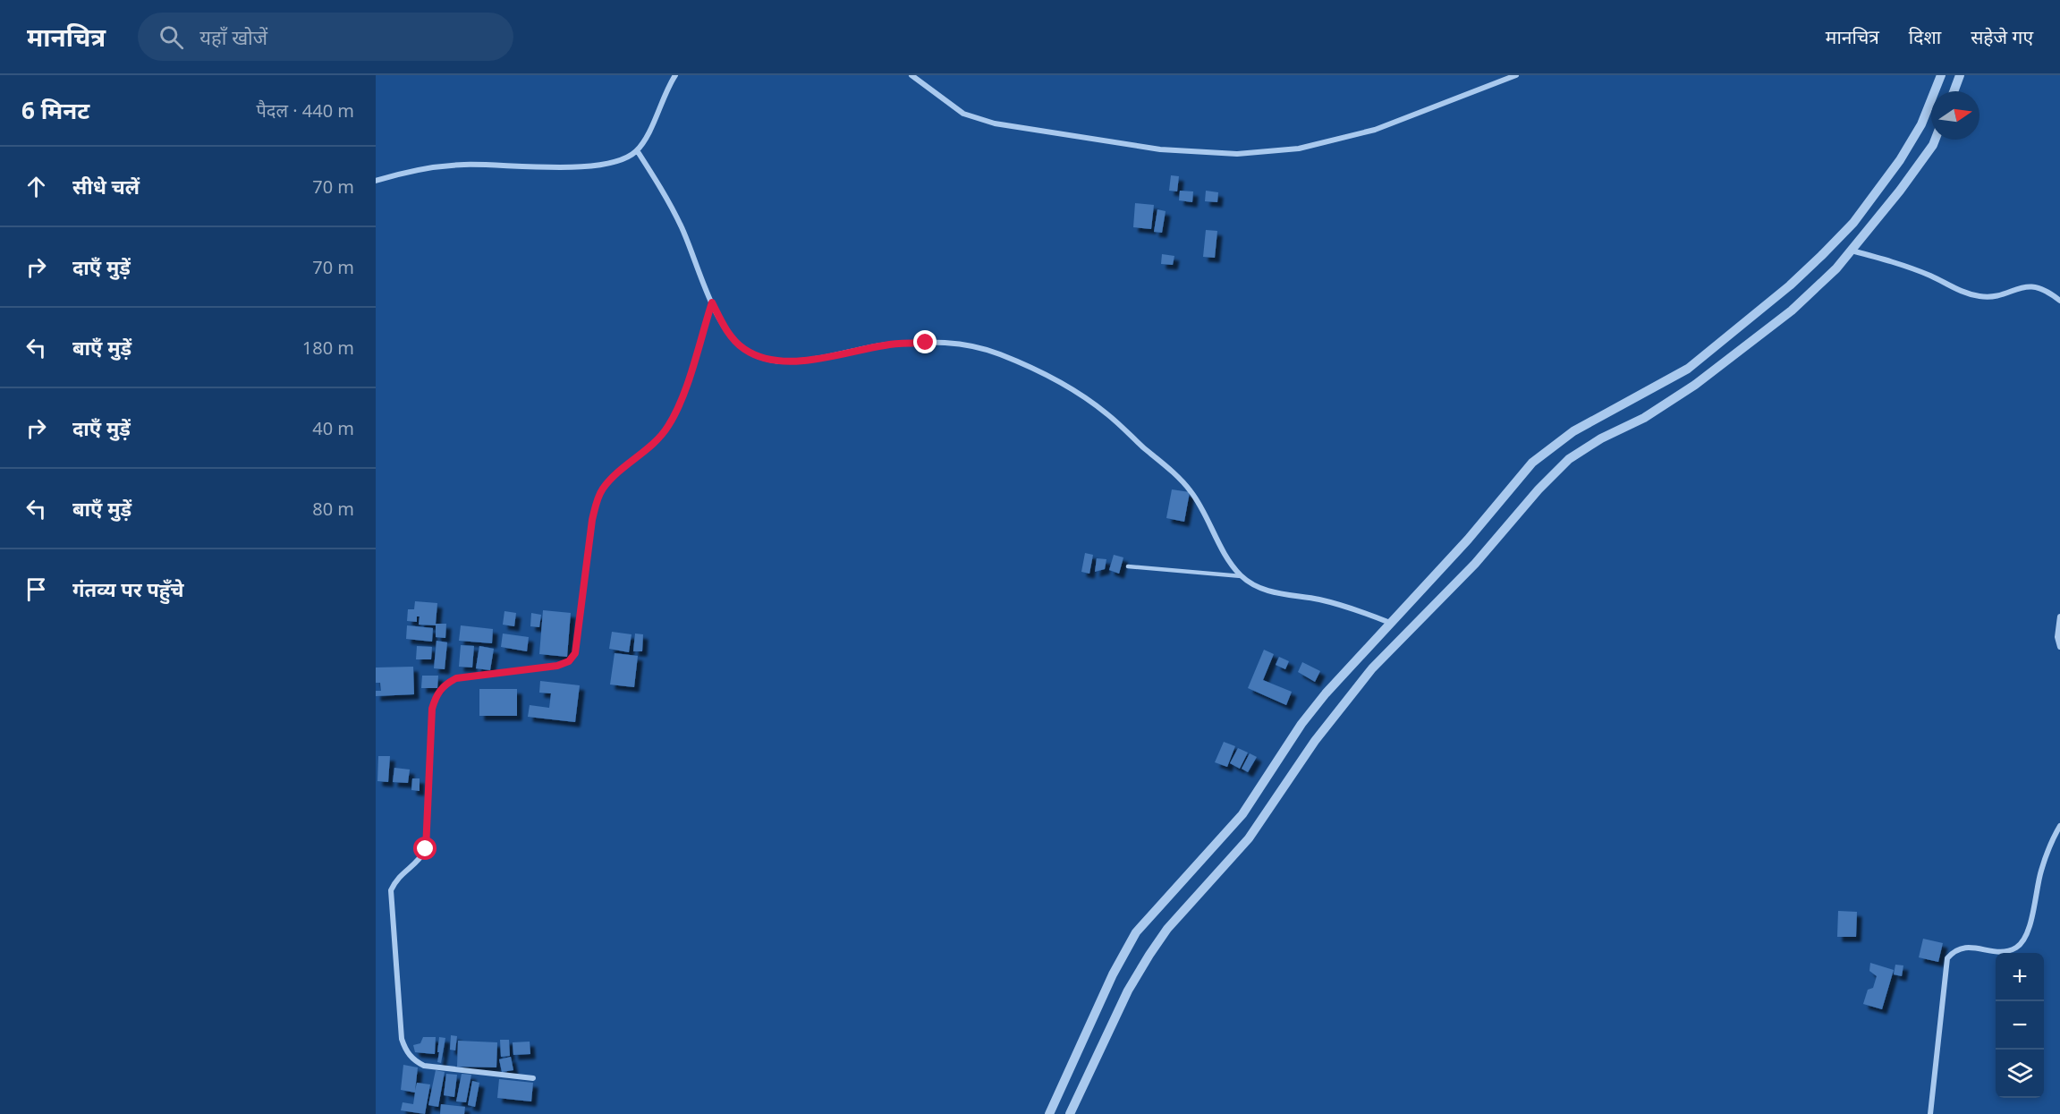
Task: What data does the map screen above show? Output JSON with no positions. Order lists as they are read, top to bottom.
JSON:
{
  "north": "right",
  "page": {
    "header": "मानचित्र",
    "search": "यहाँ खोजें",
    "nav": ["मानचित्र", "दिशा", "सहेजे गए"],
    "heading": ["6 मिनट", "पैदल · 440 m"],
    "list": [
      ["सीधे चलें", "70 m"],
      ["दाएँ मुड़ें", "70 m"],
      ["बाएँ मुड़ें", "180 m"],
      ["दाएँ मुड़ें", "40 m"],
      ["बाएँ मुड़ें", "80 m"],
      "गंतव्य पर पहुँचे"
    ],
    "map_buttons": ["+", "−"]
  }
}
